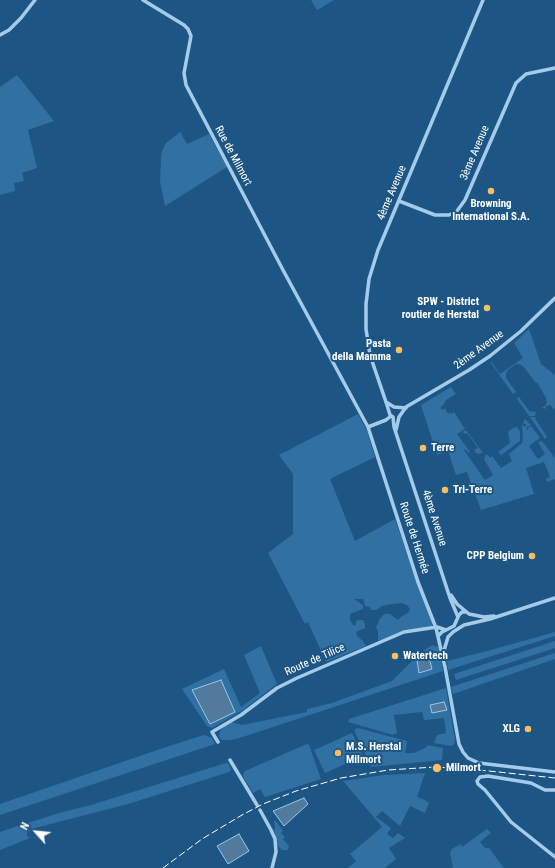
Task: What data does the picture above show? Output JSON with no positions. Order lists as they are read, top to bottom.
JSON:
{
  "streets": {
    "street": [
      "3ème Avenue",
      "Rue de Milmort",
      "4ème Avenue",
      "2ème Avenue",
      "Route de Hermée",
      "Route de Tilice"
    ]
  },
  "crossings": [
    ["3ème Avenue", "4ème Avenue"],
    ["Rue de Milmort", "Route de Hermée"],
    ["Route de Hermée", "Route de Tilice"]
  ],
  "places": [
    "Browning International S.A.",
    "SPW - District routier de Herstal",
    "Pasta della Mamma",
    "Terre",
    "Tri-Terre",
    "CPP Belgium",
    "Watertech",
    "XLG",
    "M.S. Herstal Milmort",
    "Milmort"
  ],
  "north": "top left"
}
